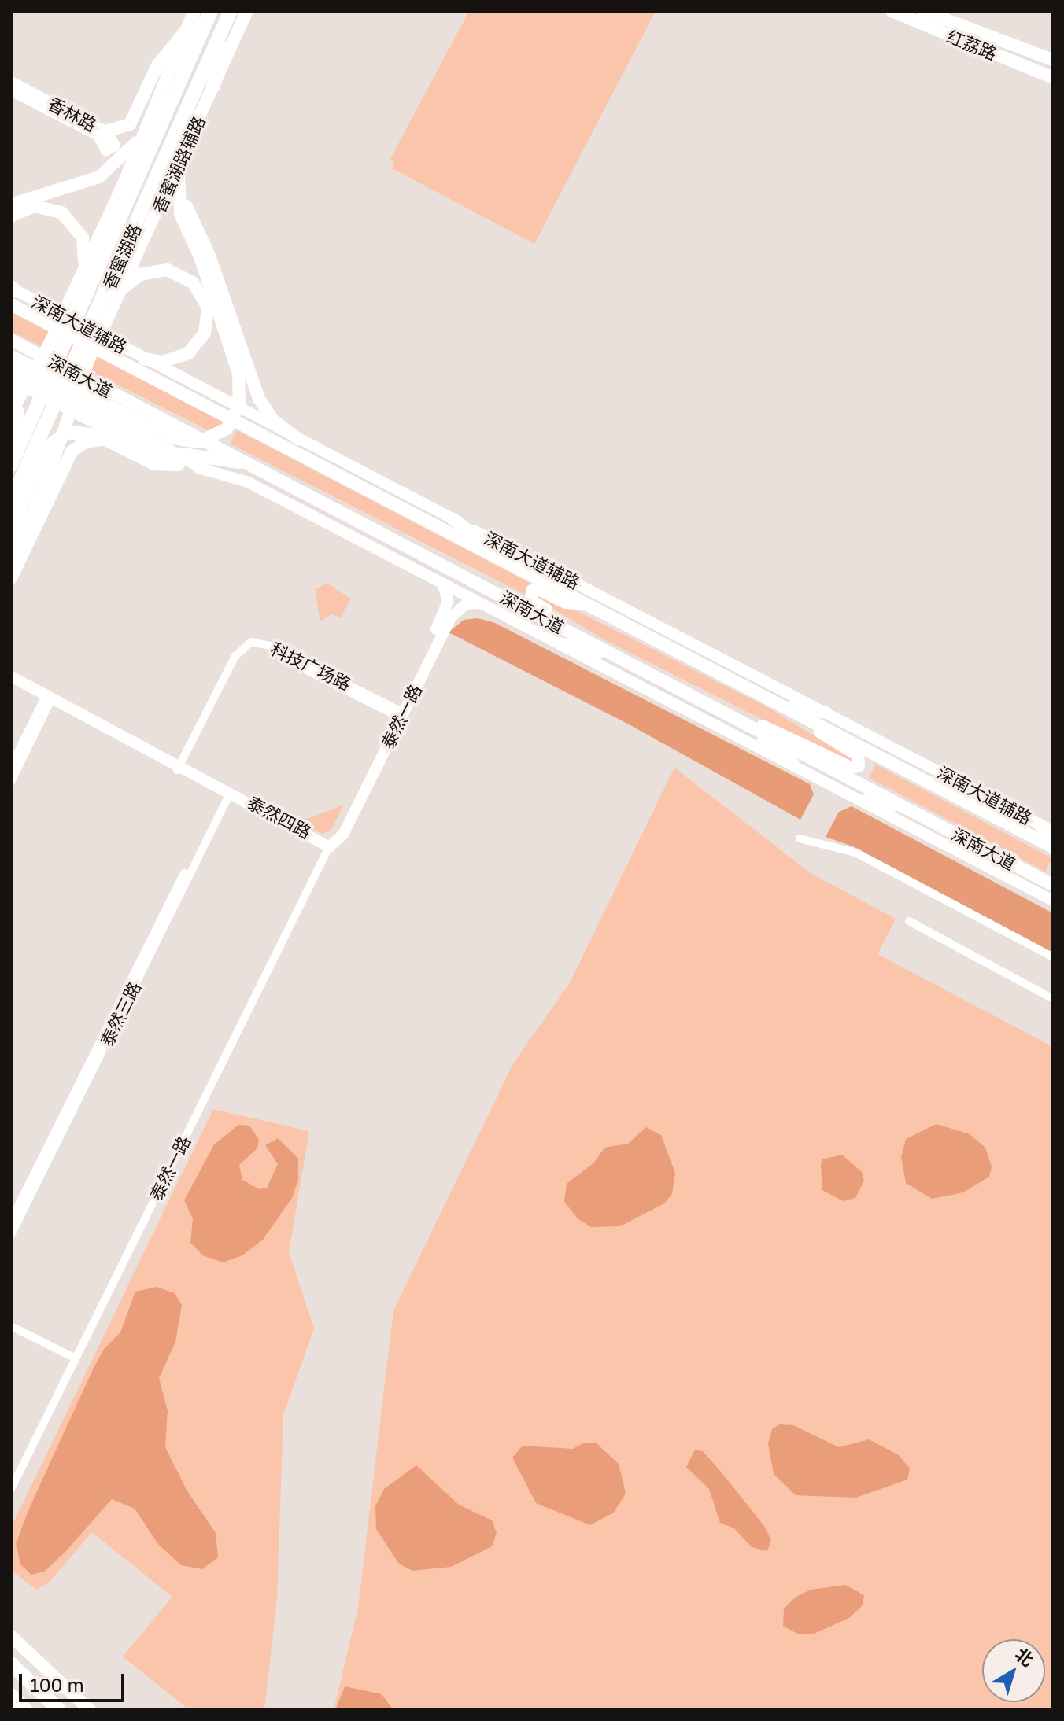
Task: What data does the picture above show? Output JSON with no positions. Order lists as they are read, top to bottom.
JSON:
{
  "streets": {
    "highway": ["香蜜湖路"],
    "main road": [
      "红荔路",
      "香林路",
      "香蜜湖路辅路",
      "深南大道辅路",
      "深南大道",
      "泰然一路",
      "泰然四路"
    ],
    "street": ["科技广场路", "泰然三路"]
  },
  "crossings": [
    ["香蜜湖路辅路", "香蜜湖路"],
    ["科技广场路", "泰然一路"],
    ["科技广场路", "泰然四路"],
    ["泰然一路", "泰然四路"],
    ["泰然四路", "泰然三路"]
  ],
  "scale_bar": "100 m",
  "north": "top right"
}
